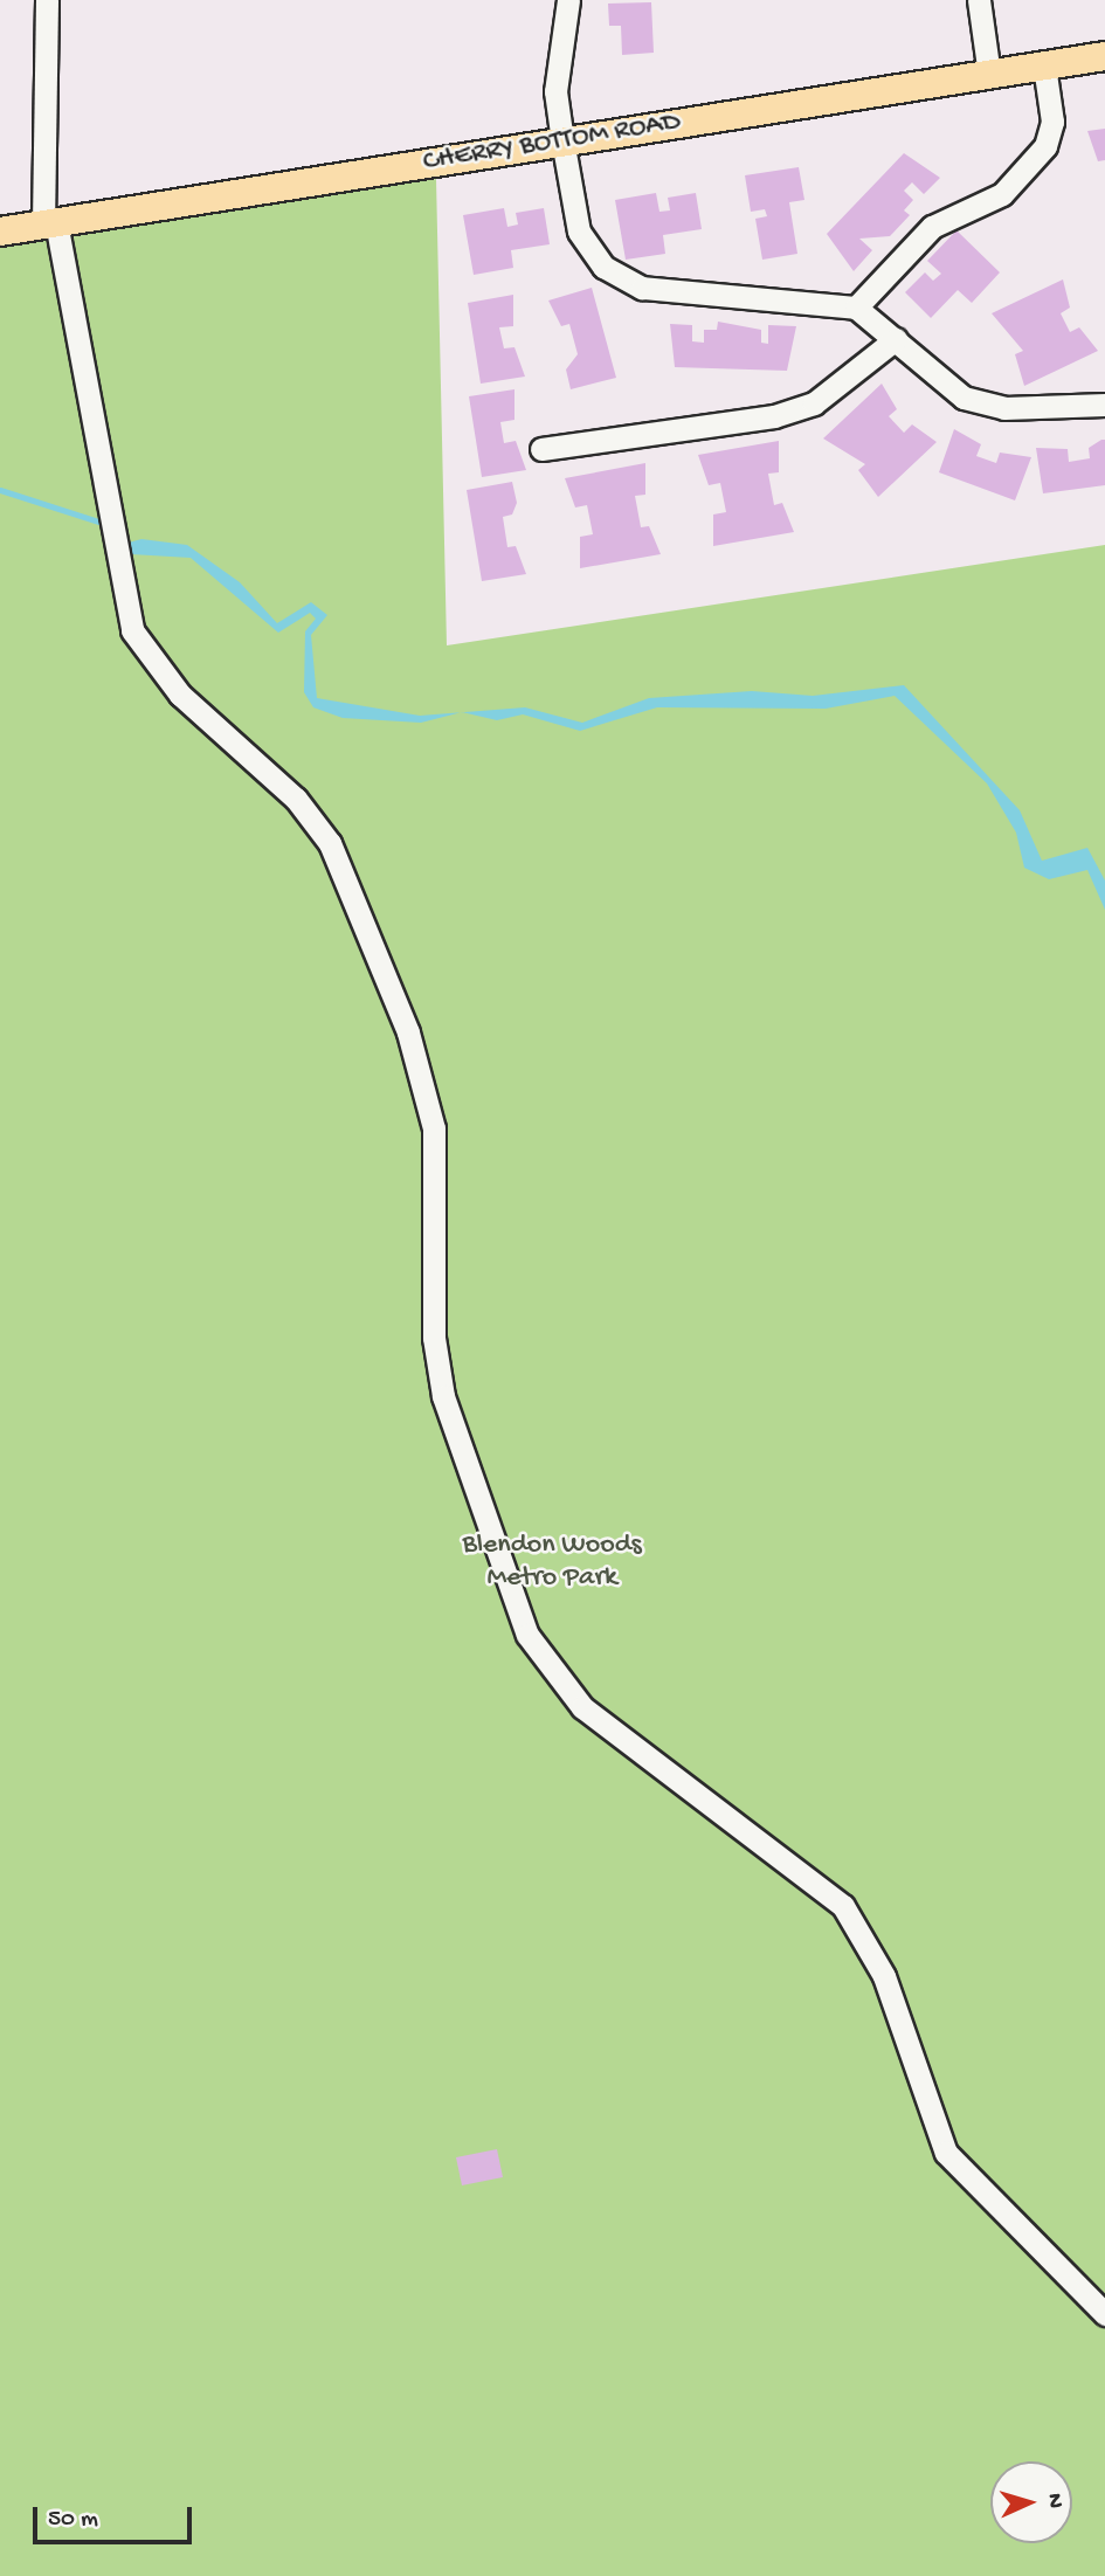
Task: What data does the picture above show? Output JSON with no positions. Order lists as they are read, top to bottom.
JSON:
{
  "streets": {
    "main road": ["CHERRY BOTTOM ROAD"]
  },
  "parks": ["Blendon Woods Metro Park"],
  "scale_bar": "50 m",
  "north": "right"
}
